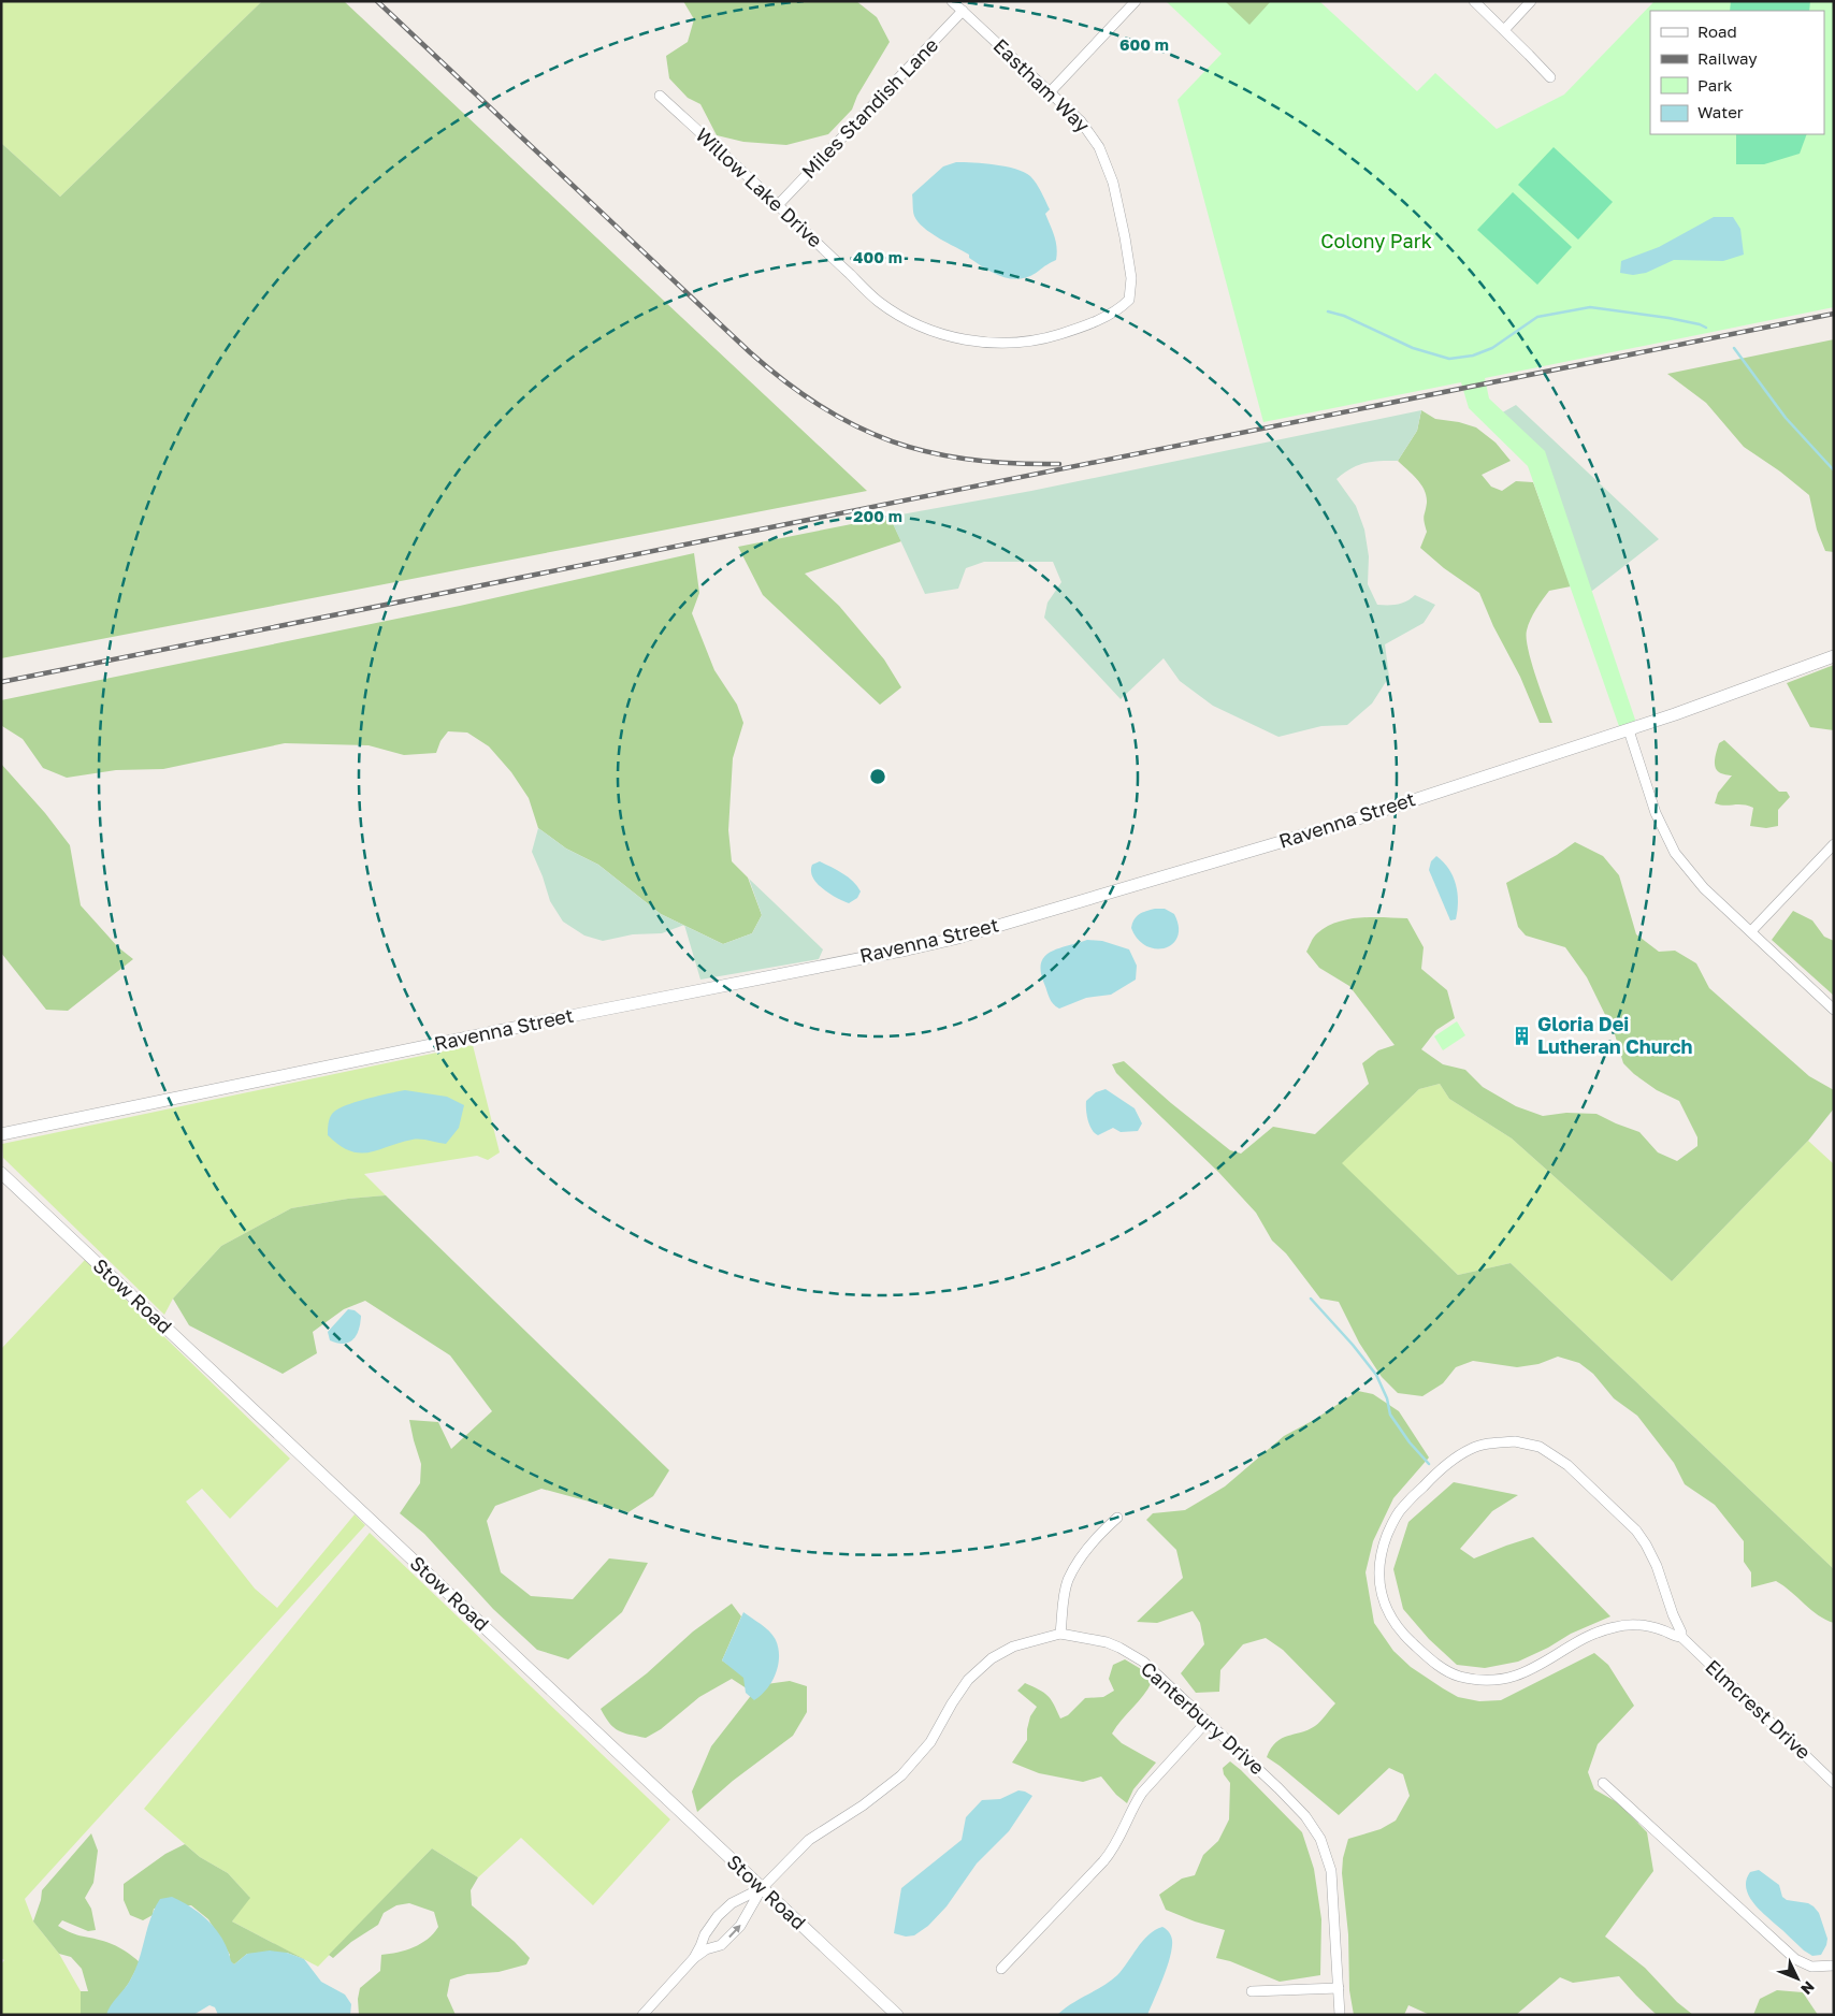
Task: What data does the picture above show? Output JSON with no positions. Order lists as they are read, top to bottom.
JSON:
{
  "streets": {
    "street": [
      "Eastham Way",
      "Miles Standish Lane",
      "Willow Lake Drive",
      "Ravenna Street",
      "Stow Road",
      "Elmcrest Drive",
      "Canterbury Drive"
    ]
  },
  "crossings": [
    ["Eastham Way", "Miles Standish Lane"],
    ["Eastham Way", "Willow Lake Drive"],
    ["Miles Standish Lane", "Willow Lake Drive"],
    ["Stow Road", "Canterbury Drive"]
  ],
  "parks": ["Colony Park"],
  "places": {
    "building": ["Gloria Dei Lutheran Church"]
  },
  "legend": [
    "Road",
    "Railway",
    "Park",
    "Water"
  ],
  "north": "bottom right",
  "rings": ["600 m", "400 m", "200 m"]
}
